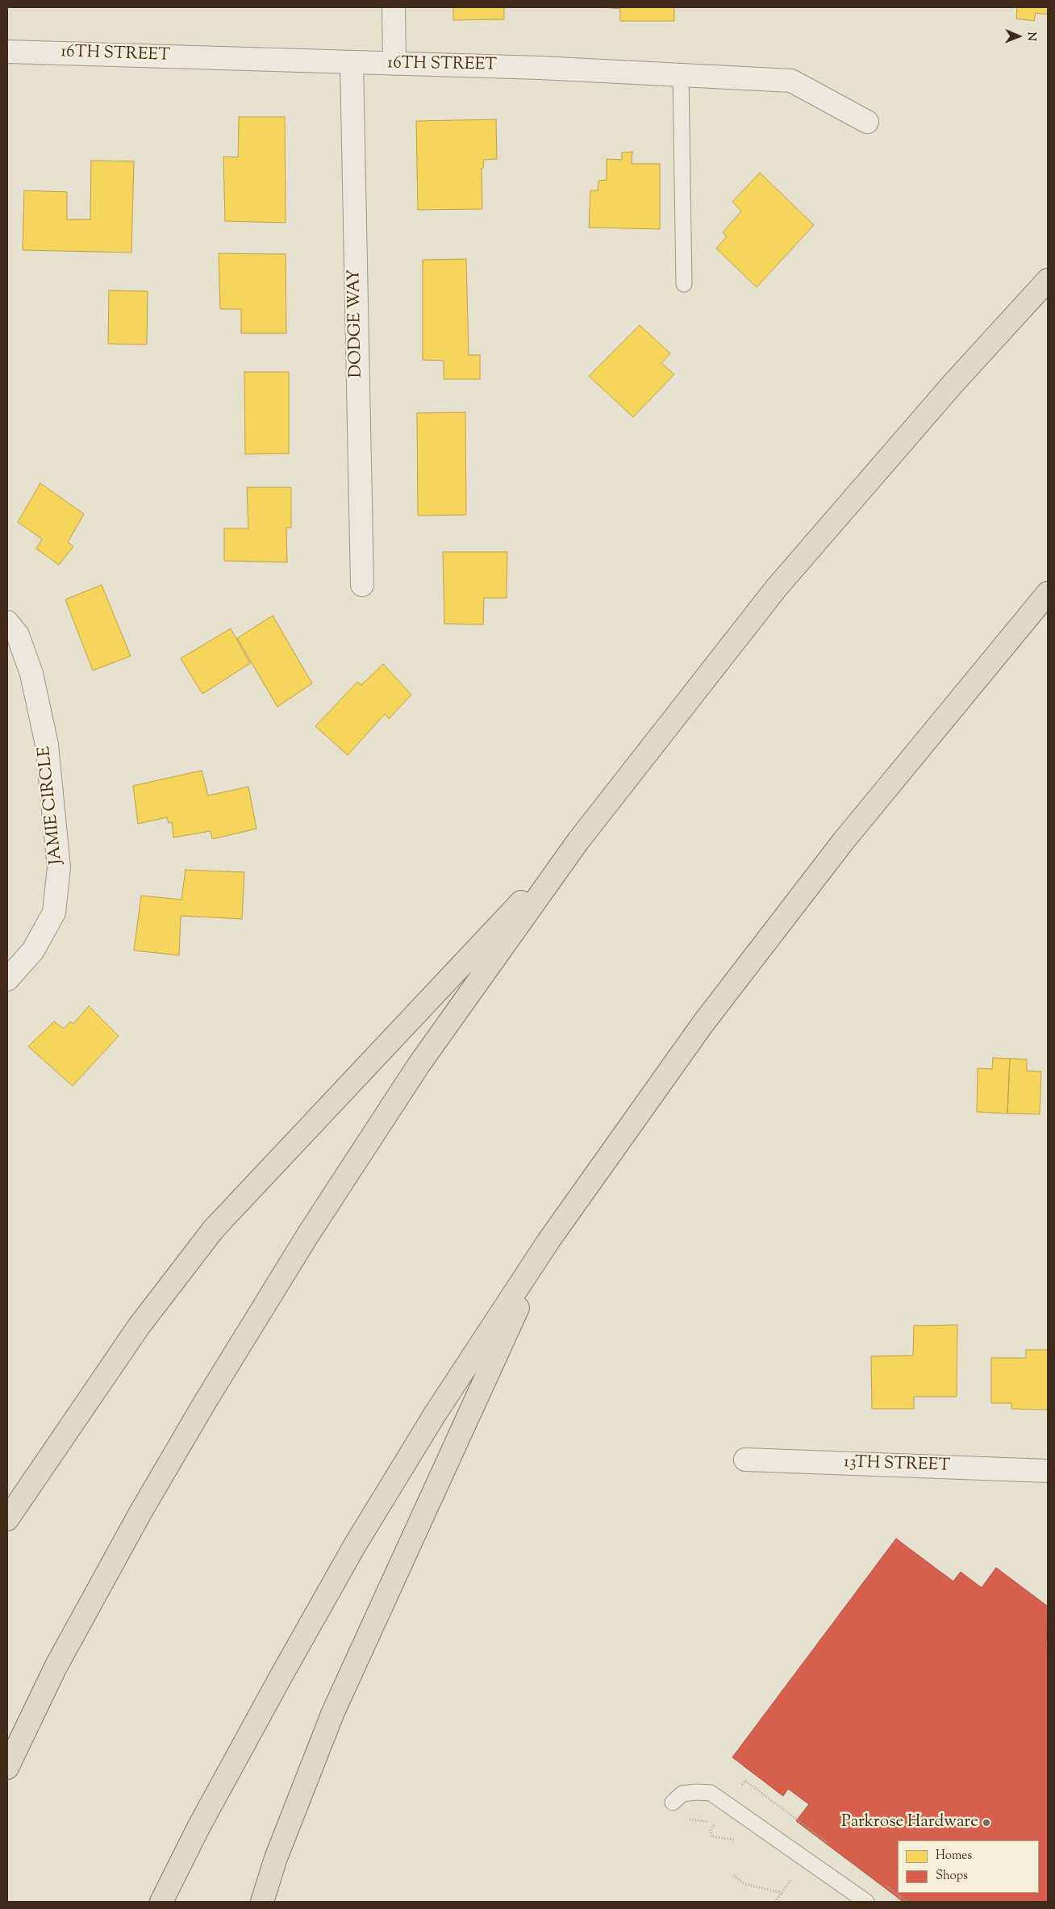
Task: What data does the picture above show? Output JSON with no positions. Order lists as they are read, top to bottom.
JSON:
{
  "streets": {
    "street": [
      "16TH STREET",
      "DODGE WAY",
      "JAMIE CIRCLE",
      "13TH STREET"
    ]
  },
  "crossings": [
    ["16TH STREET", "DODGE WAY"]
  ],
  "places": ["Parkrose Hardware"],
  "legend": ["Homes", "Shops"],
  "north": "right"
}
